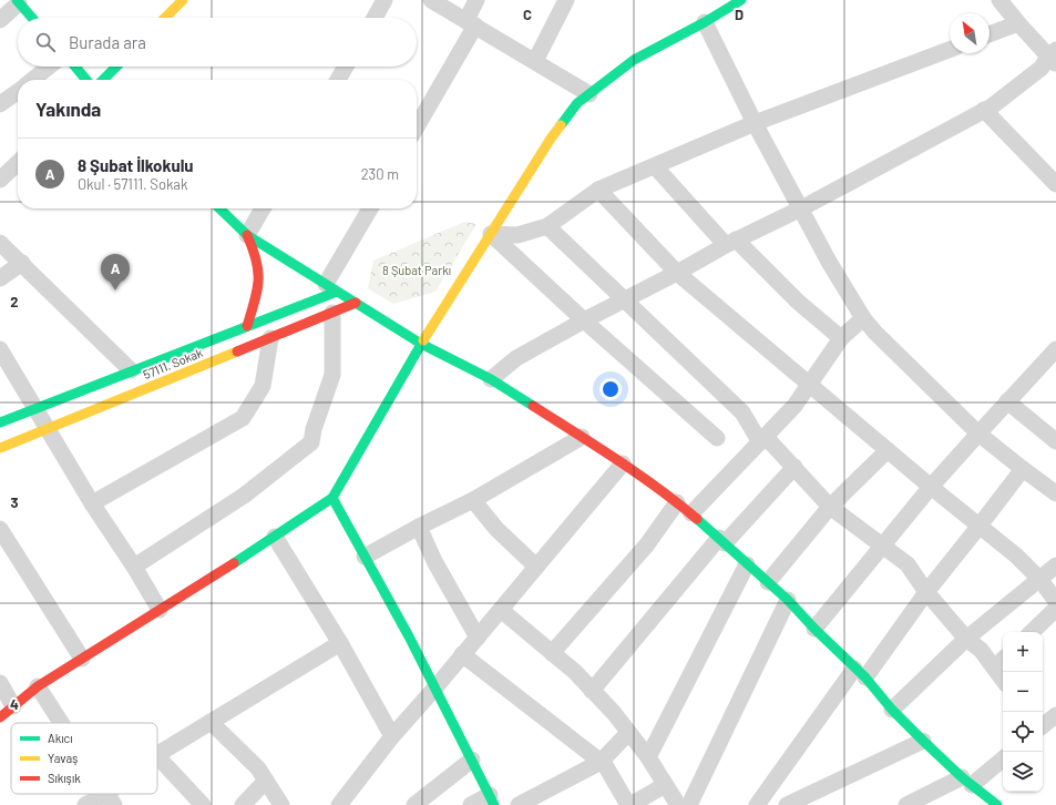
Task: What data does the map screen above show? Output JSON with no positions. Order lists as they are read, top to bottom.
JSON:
{
  "streets": {
    "main road": ["57111. Sokak"]
  },
  "parks": ["8 Şubat Parkı"],
  "legend": ["Akıcı", "Yavaş", "Sıkışık"],
  "north": "top left",
  "page": {
    "search": "Burada ara",
    "heading": "Yakında",
    "list": [
      {
        "mark": "A",
        "name": "8 Şubat İlkokulu",
        "note": "Okul · 57111. Sokak",
        "value": "230 m"
      }
    ],
    "pins": "A",
    "map_buttons": ["+", "−"]
  },
  "grid": {
    "columns": ["C", "D"],
    "rows": ["2", "3", "4"]
  }
}
